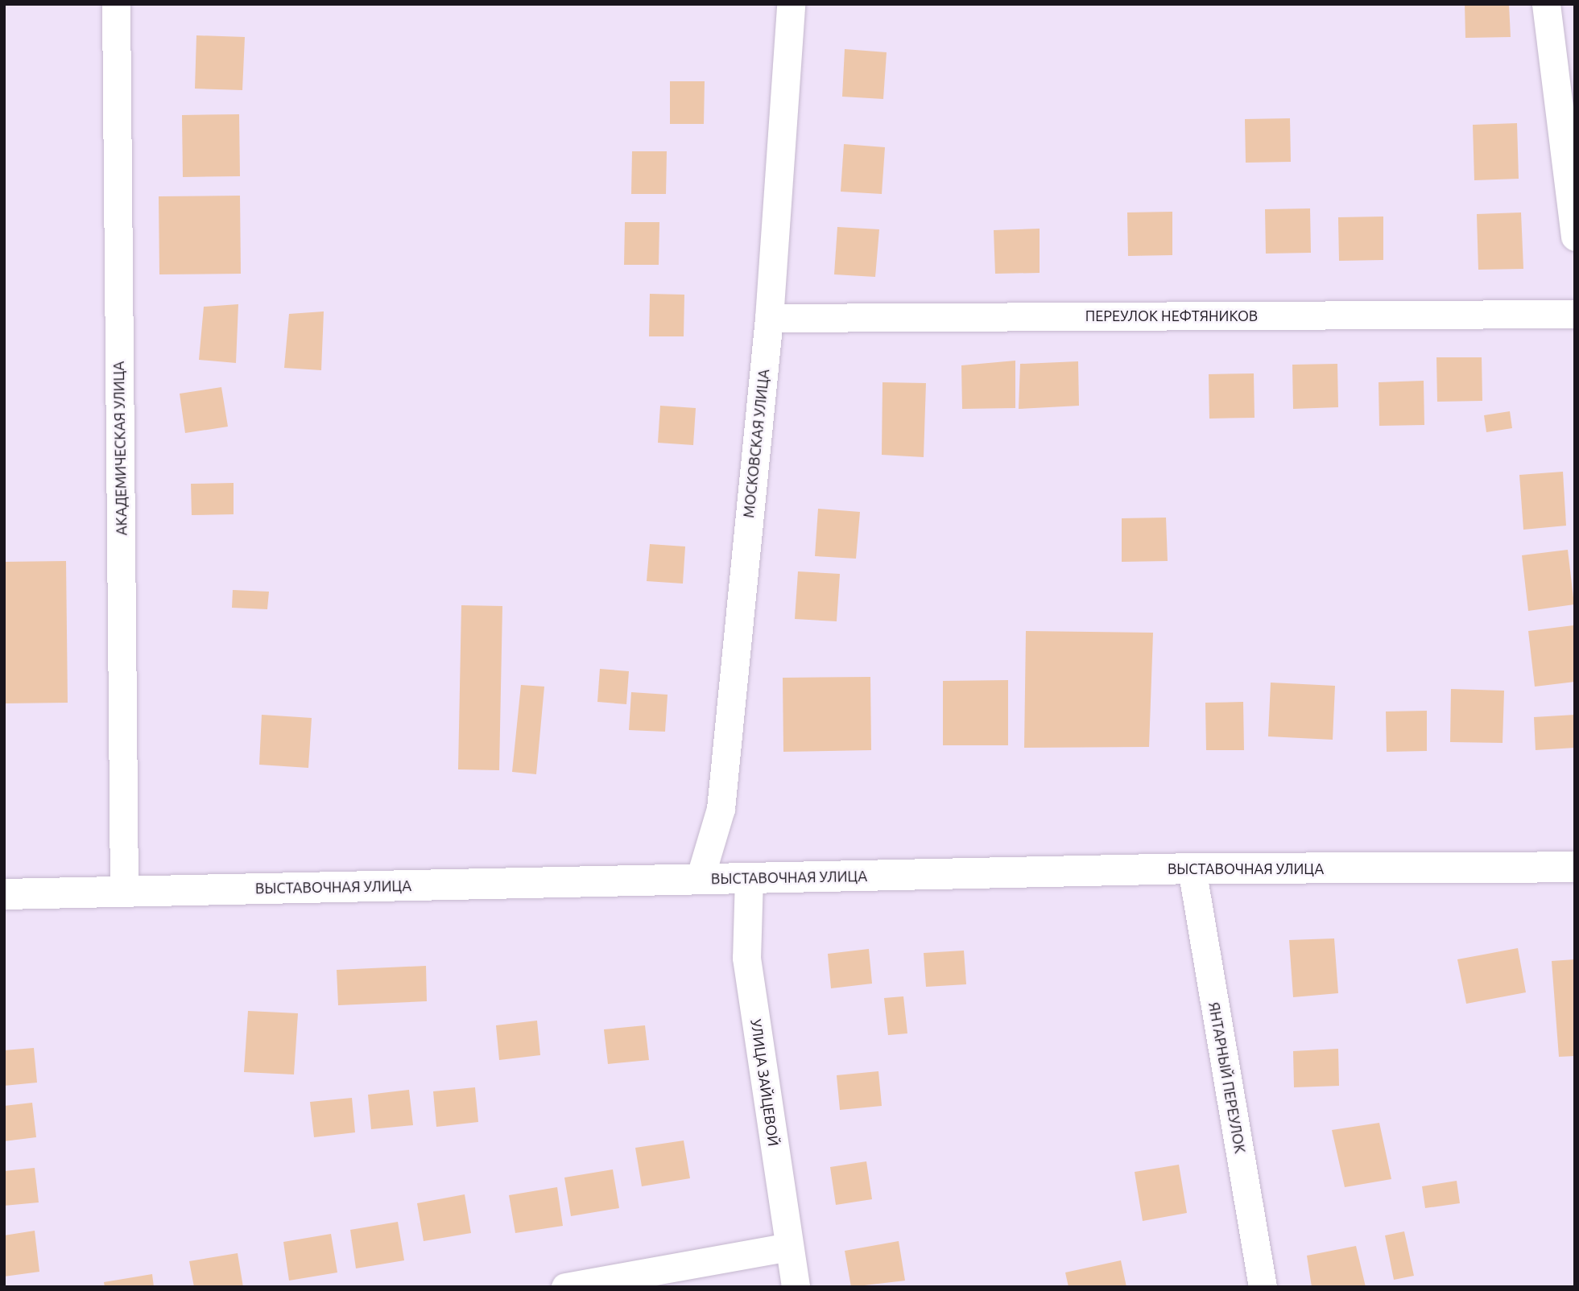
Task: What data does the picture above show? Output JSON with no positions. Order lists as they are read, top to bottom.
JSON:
{
  "streets": {
    "street": [
      "ПЕРЕУЛОК НЕФТЯНИКОВ",
      "МОСКОВСКАЯ УЛИЦА",
      "АКАДЕМИЧЕСКАЯ УЛИЦА",
      "ВЫСТАВОЧНАЯ УЛИЦА",
      "ЯНТАРНЫЙ ПЕРЕУЛОК",
      "УЛИЦА ЗАЙЦЕВОЙ"
    ]
  },
  "crossings": [
    ["ПЕРЕУЛОК НЕФТЯНИКОВ", "МОСКОВСКАЯ УЛИЦА"],
    ["МОСКОВСКАЯ УЛИЦА", "ВЫСТАВОЧНАЯ УЛИЦА"],
    ["АКАДЕМИЧЕСКАЯ УЛИЦА", "ВЫСТАВОЧНАЯ УЛИЦА"],
    ["ВЫСТАВОЧНАЯ УЛИЦА", "ЯНТАРНЫЙ ПЕРЕУЛОК"],
    ["ВЫСТАВОЧНАЯ УЛИЦА", "УЛИЦА ЗАЙЦЕВОЙ"]
  ]
}
